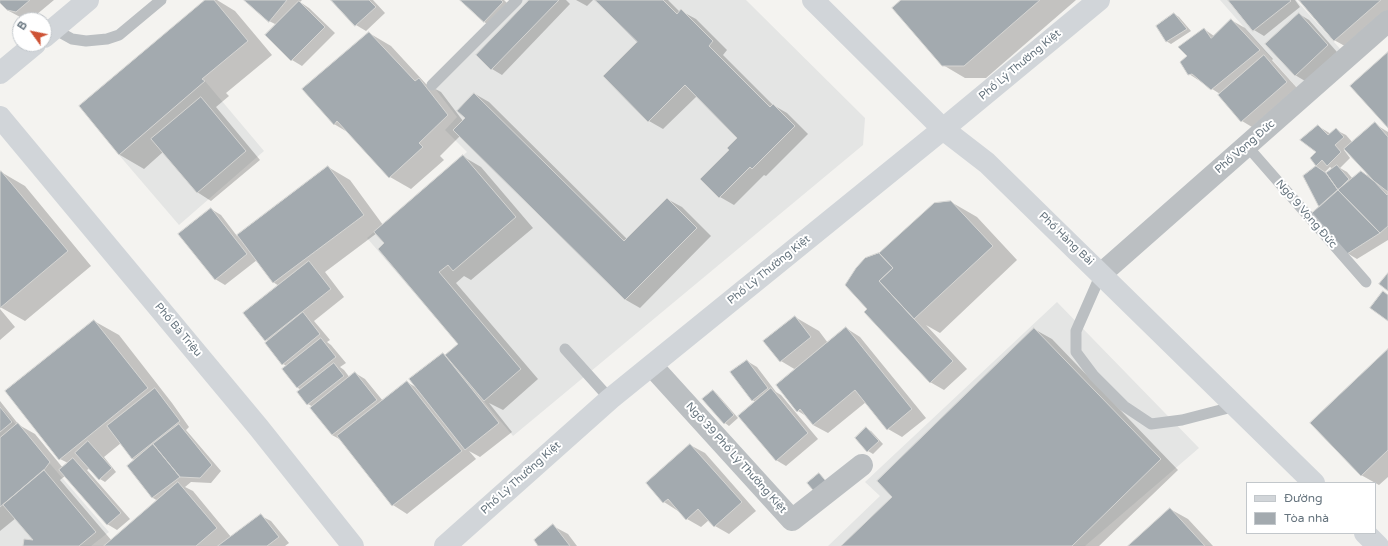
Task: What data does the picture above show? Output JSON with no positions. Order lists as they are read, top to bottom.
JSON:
{
  "streets": {
    "main road": ["Phố Lý Thường Kiệt", "Phố Hàng Bài", "Phố Bà Triệu"],
    "street": ["Phố Vọng Đức", "Ngõ 39 Phố Lý Thường Kiệt"],
    "lane": ["Ngõ 9 Vọng Đức"]
  },
  "crossings": [
    ["Phố Lý Thường Kiệt", "Phố Hàng Bài"],
    ["Phố Lý Thường Kiệt", "Ngõ 39 Phố Lý Thường Kiệt"],
    ["Phố Vọng Đức", "Ngõ 9 Vọng Đức"],
    ["Phố Vọng Đức", "Phố Hàng Bài"]
  ],
  "legend": ["Đường", "Tòa nhà"],
  "north": "top left"
}
